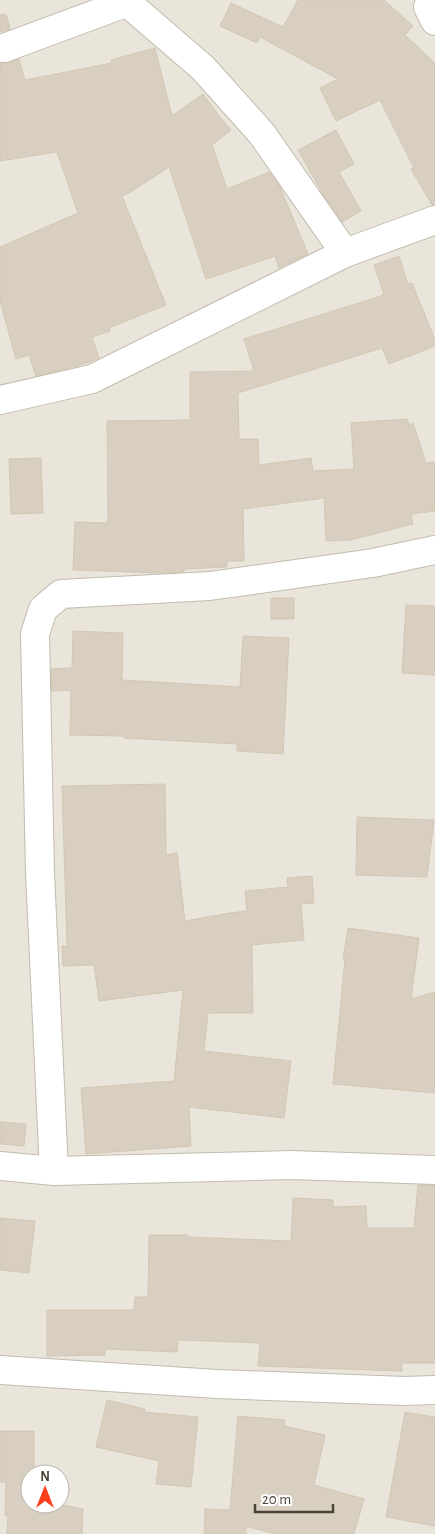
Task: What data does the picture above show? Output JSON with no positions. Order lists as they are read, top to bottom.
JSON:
{
  "scale_bar": "20 m",
  "north": "top"
}
